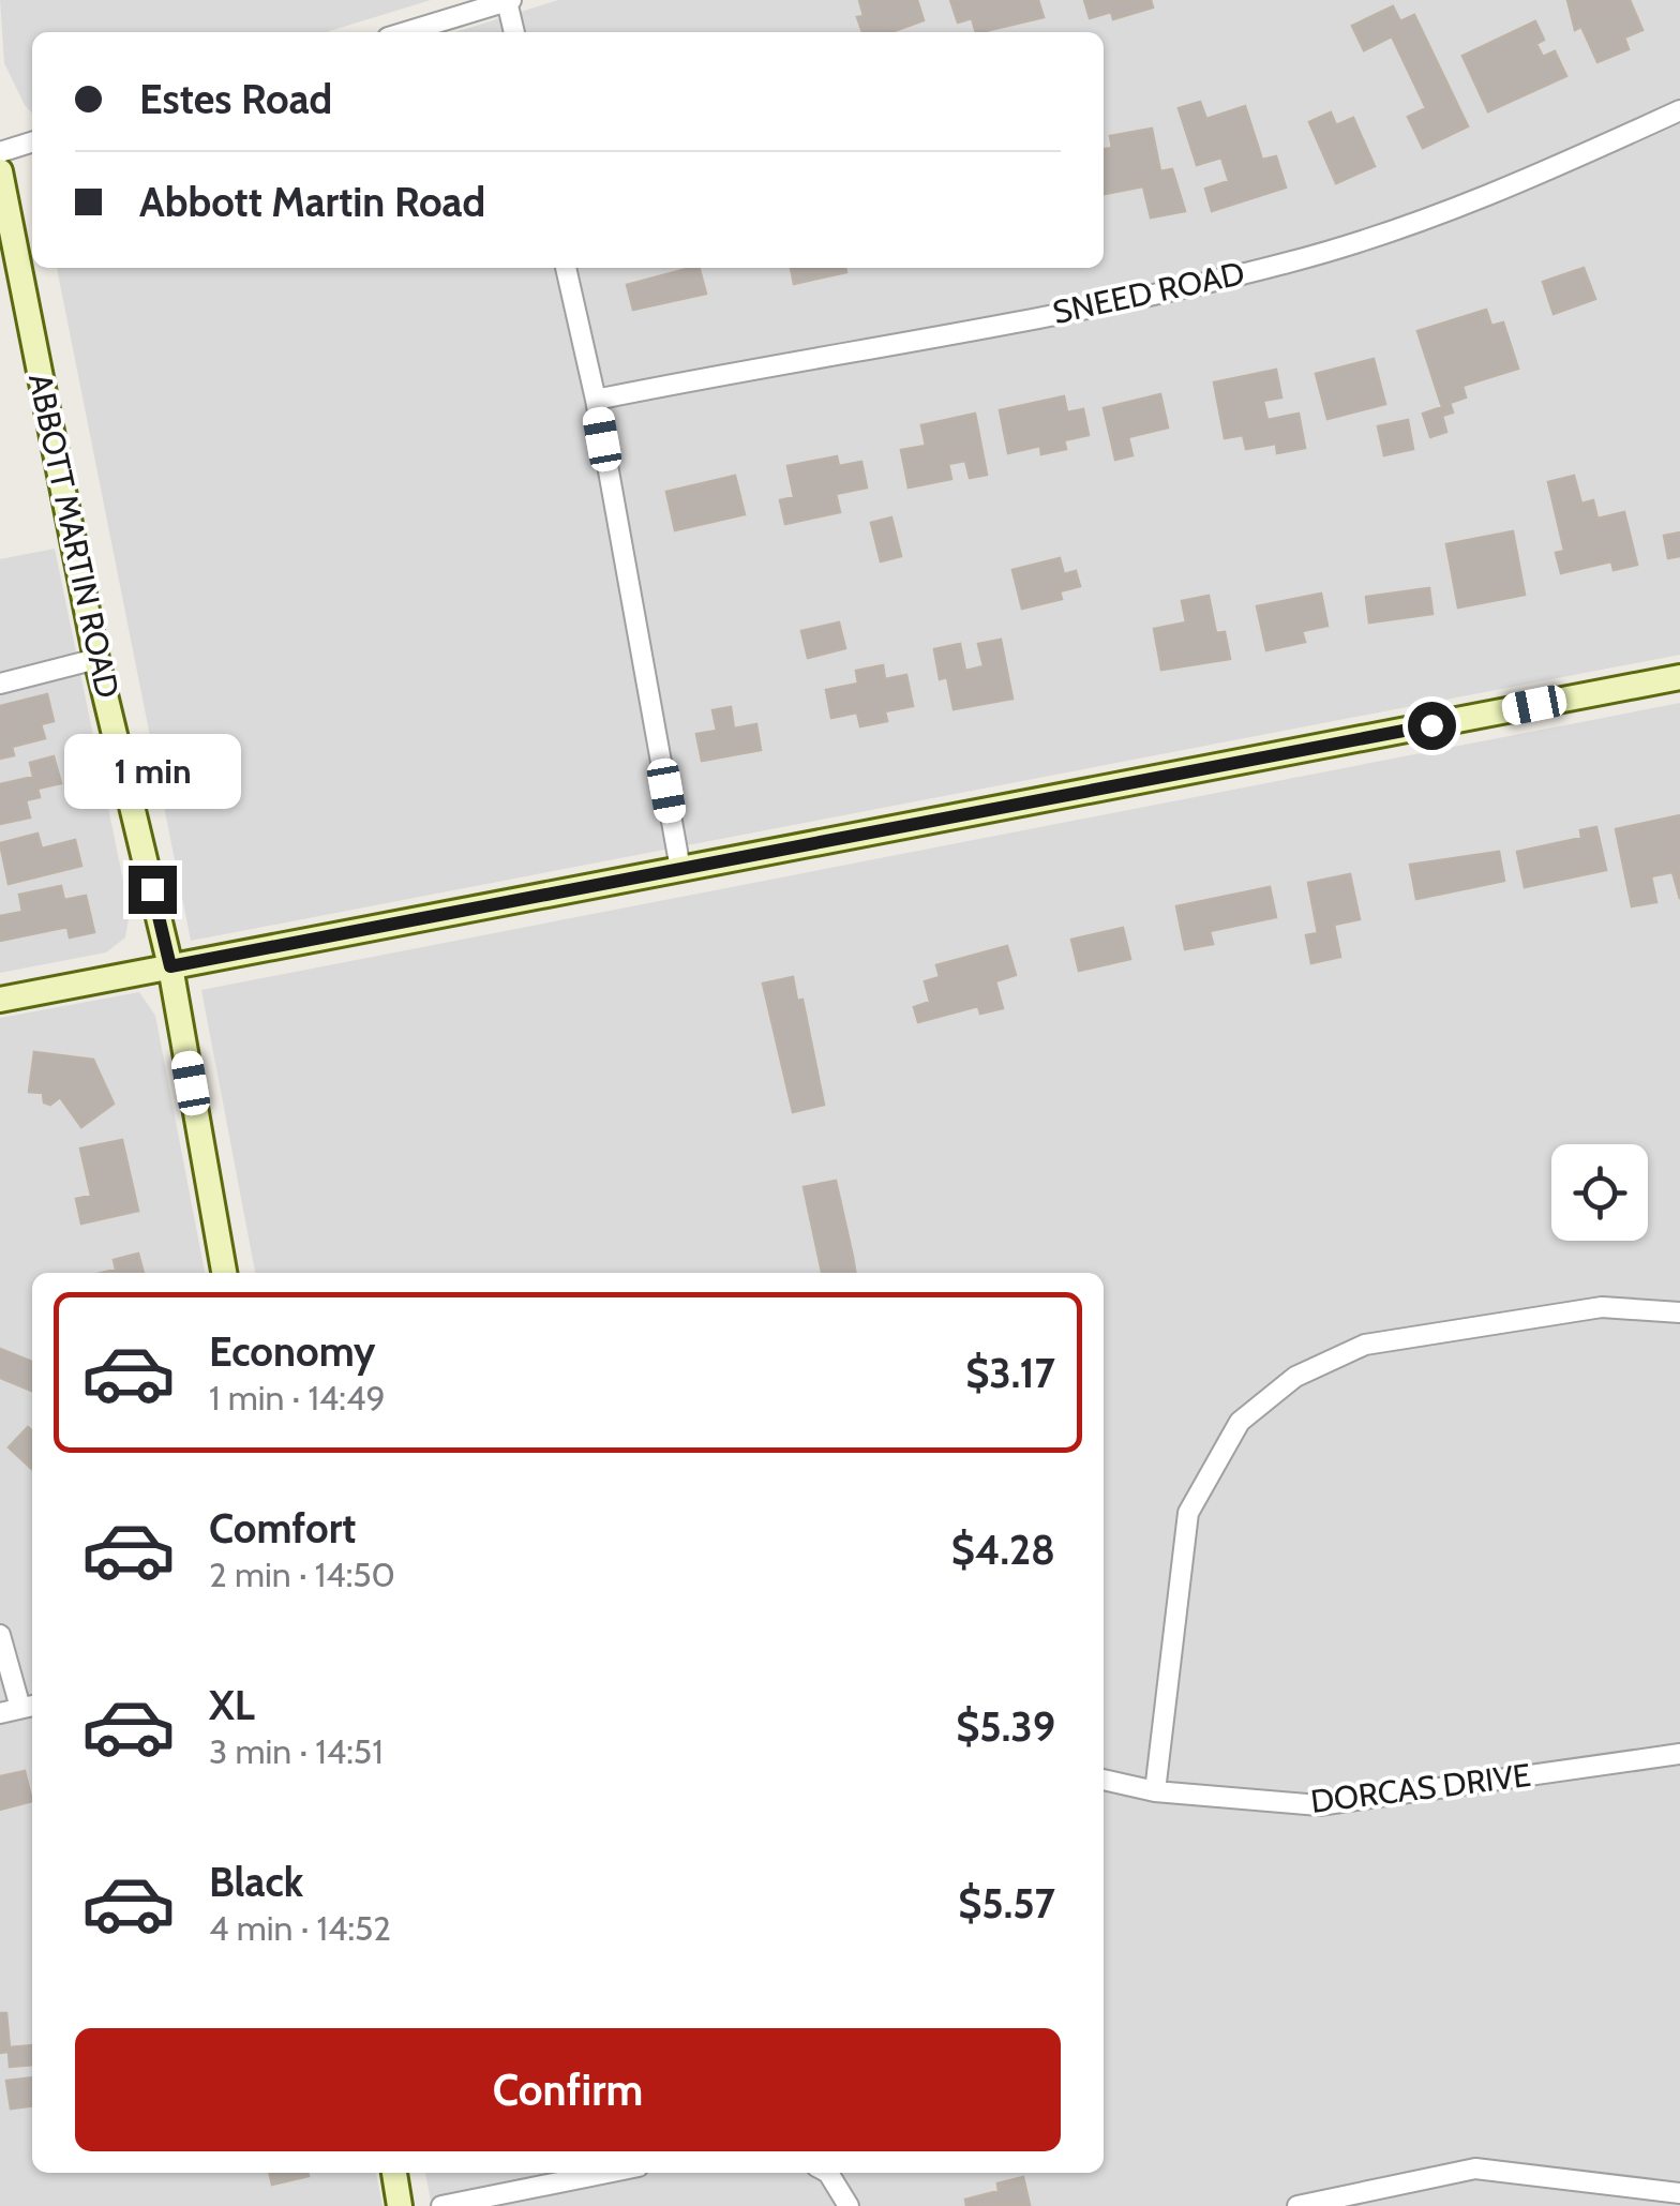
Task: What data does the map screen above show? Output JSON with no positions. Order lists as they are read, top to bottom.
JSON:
{
  "streets": {
    "main road": ["ABBOTT MARTIN ROAD"],
    "street": ["SNEED ROAD", "DORCAS DRIVE"]
  },
  "page": {
    "banner": ["Estes Road", "Abbott Martin Road"],
    "bubble": "1 min",
    "list": [
      {
        "name": "Economy",
        "note": "1 min · 14:49",
        "value": "$3.17"
      },
      {
        "name": "Comfort",
        "note": "2 min · 14:50",
        "value": "$4.28"
      },
      {
        "name": "XL",
        "note": "3 min · 14:51",
        "value": "$5.39"
      },
      {
        "name": "Black",
        "note": "4 min · 14:52",
        "value": "$5.57"
      }
    ],
    "buttons": "Confirm"
  }
}
